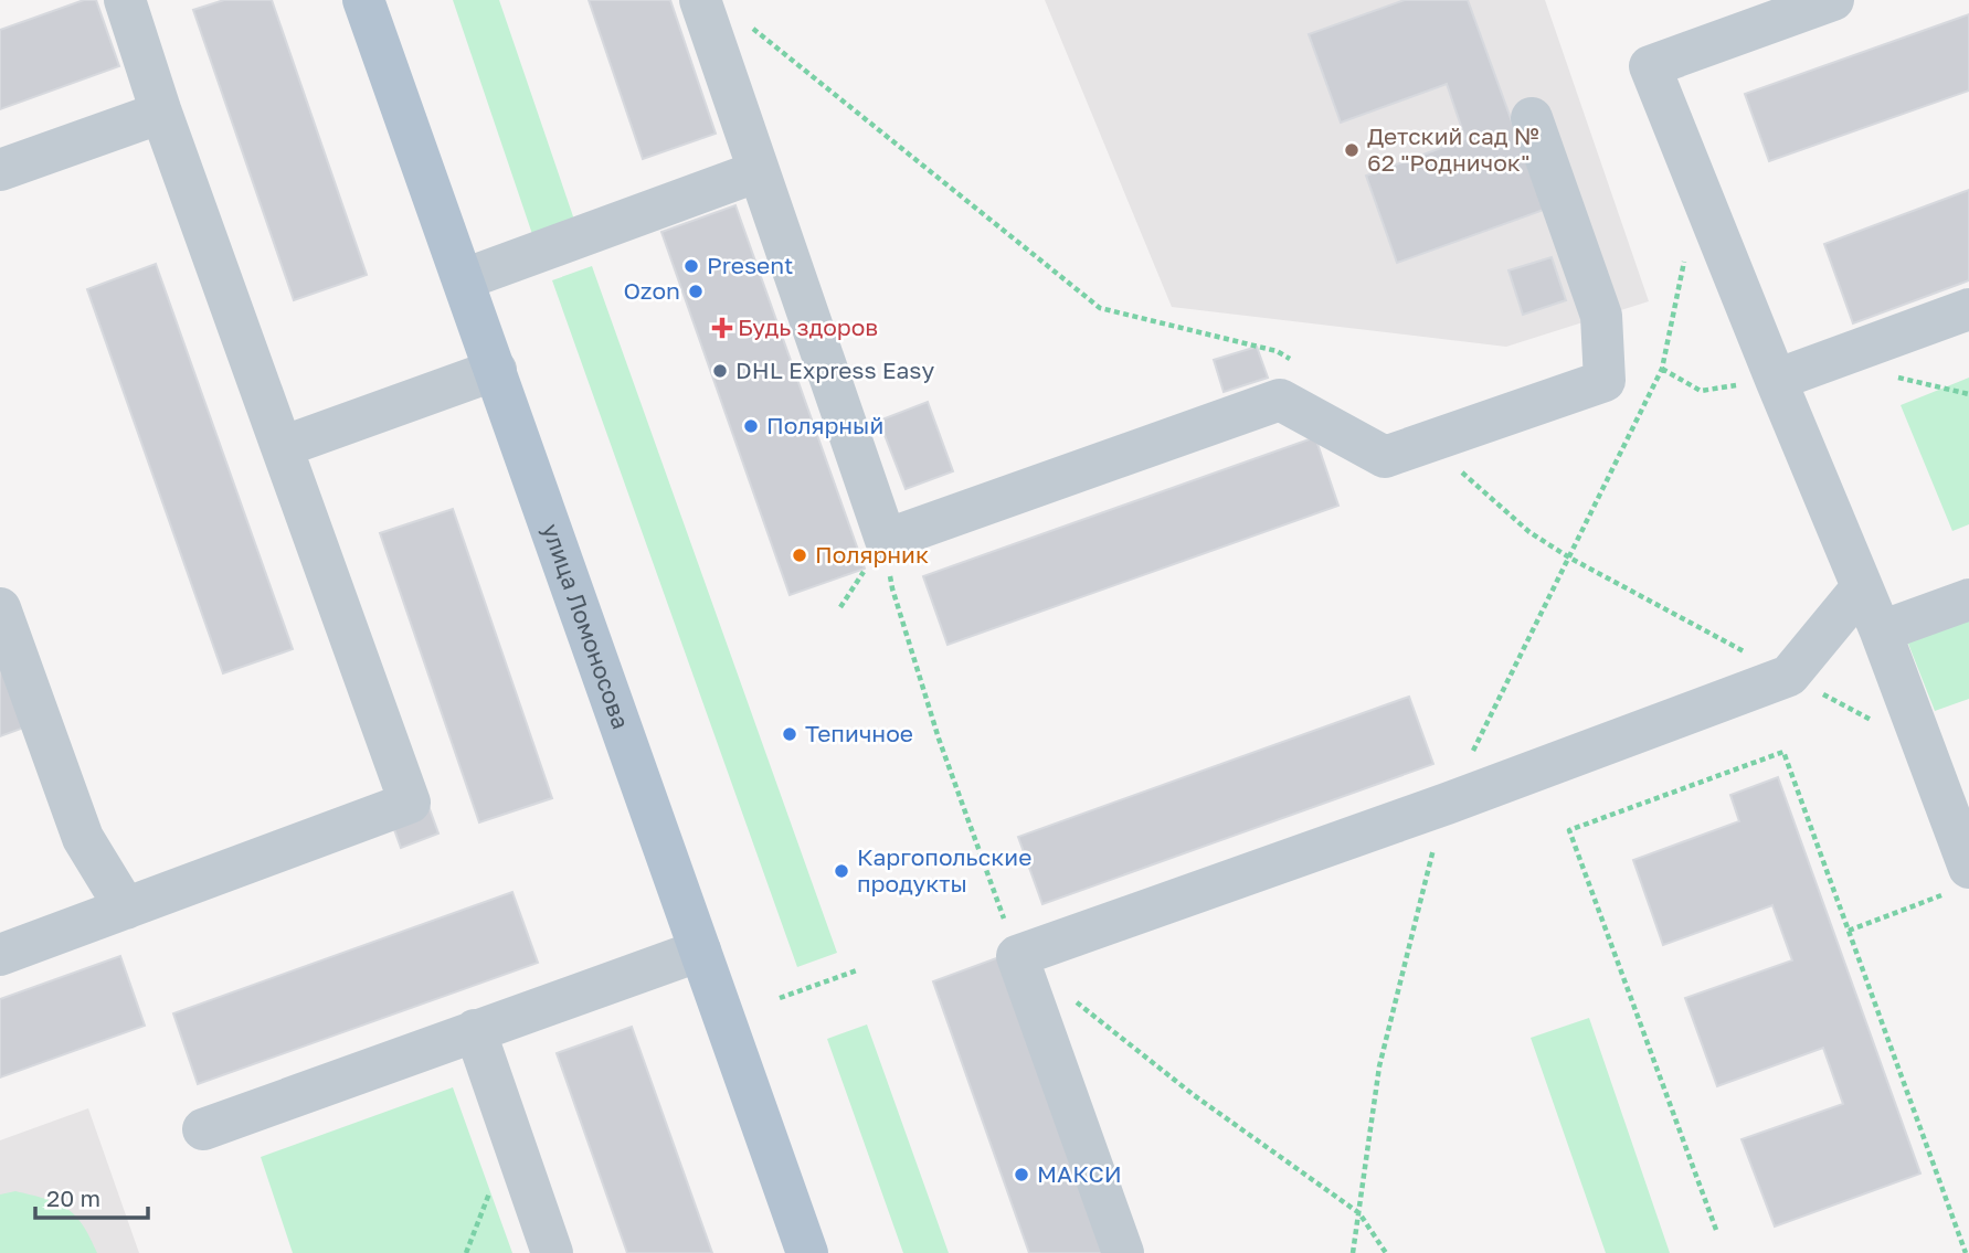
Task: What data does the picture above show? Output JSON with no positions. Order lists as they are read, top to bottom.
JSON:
{
  "streets": {
    "main road": ["улица Ломоносова"]
  },
  "places": {
    "other": [
      "Детский сад № 62 \"Родничок\"",
      "Present",
      "Ozon",
      "DHL Express Easy",
      "Полярный",
      "Полярник",
      "Тепичное",
      "Каргопольские продукты",
      "МАКСИ"
    ],
    "health": ["Будь здоров"]
  },
  "scale_bar": "20 m"
}
